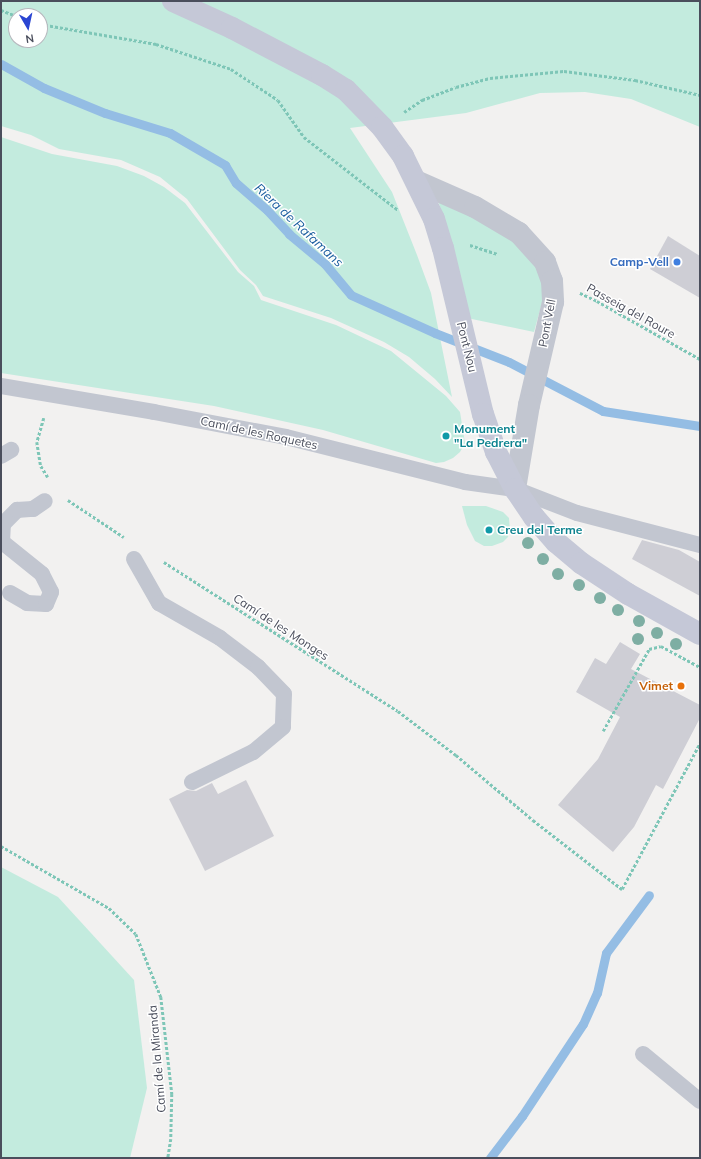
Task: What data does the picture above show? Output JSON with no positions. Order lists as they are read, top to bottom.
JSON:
{
  "streets": {
    "main road": ["Pont Nou"],
    "street": ["Pont Vell"],
    "lane": ["Camí de les Roquetes"],
    "path": ["Passeig del Roure", "Camí de les Monges", "Camí de la Miranda"]
  },
  "crossings": [
    ["Passeig del Roure", "Pont Vell"],
    ["Pont Vell", "Pont Nou"],
    ["Pont Vell", "Camí de les Roquetes"],
    ["Pont Nou", "Camí de les Roquetes"]
  ],
  "water": ["Riera de Rafamans"],
  "places": [
    "Camp-Vell",
    "Monument \"La Pedrera\"",
    "Creu del Terme",
    "Vimet"
  ],
  "north": "bottom"
}
